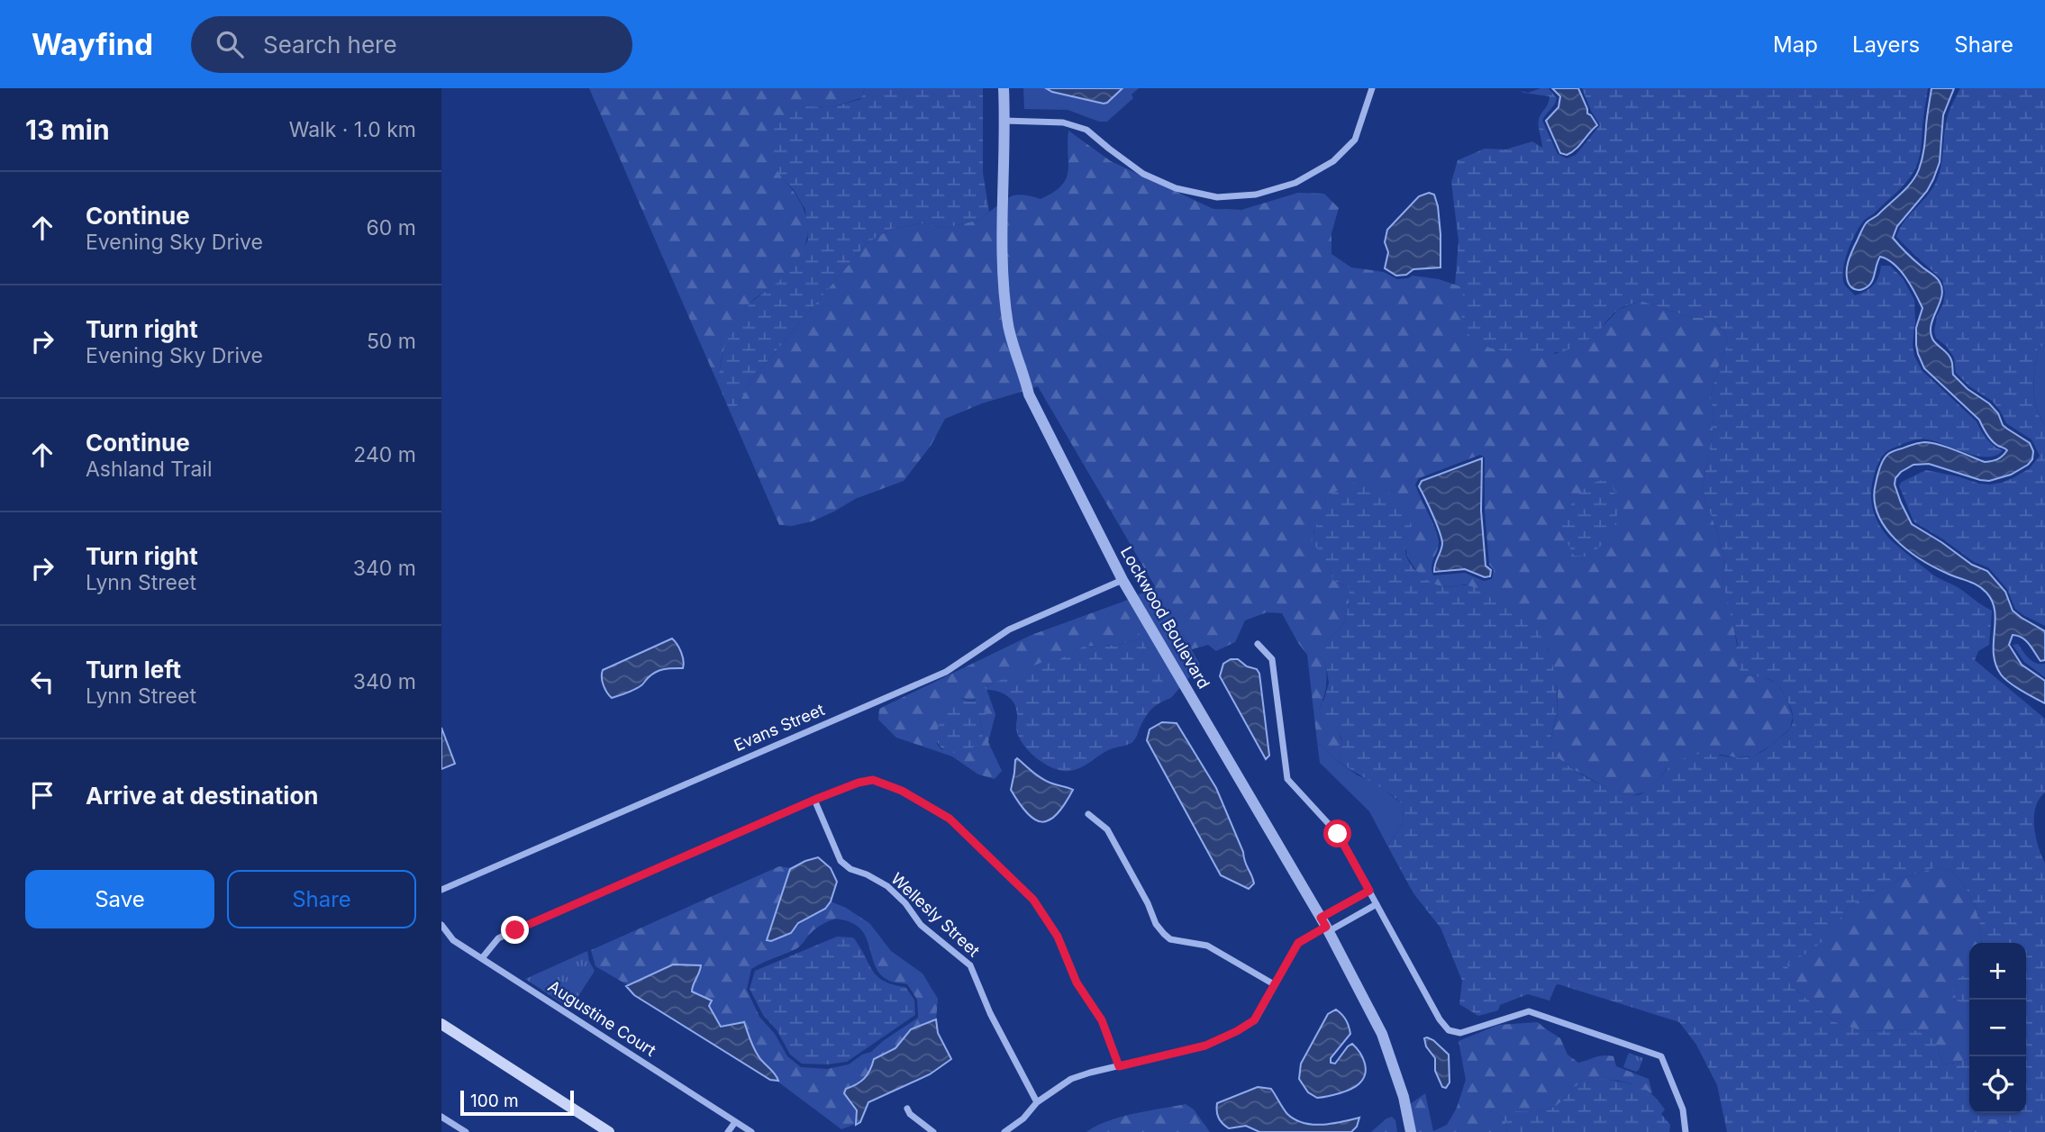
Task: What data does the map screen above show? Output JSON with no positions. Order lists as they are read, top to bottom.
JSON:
{
  "streets": {
    "street": [
      "Lockwood Boulevard",
      "Evans Street",
      "Wellesly Street",
      "Augustine Court"
    ]
  },
  "crossings": [
    ["Lockwood Boulevard", "Evans Street"]
  ],
  "scale_bar": "100 m",
  "page": {
    "header": "Wayfind",
    "search": "Search here",
    "nav": ["Map", "Layers", "Share"],
    "heading": ["13 min", "Walk · 1.0 km"],
    "list": [
      ["Continue", "Evening Sky Drive", "60 m"],
      ["Turn right", "Evening Sky Drive", "50 m"],
      ["Continue", "Ashland Trail", "240 m"],
      ["Turn right", "Lynn Street", "340 m"],
      ["Turn left", "Lynn Street", "340 m"],
      "Arrive at destination"
    ],
    "buttons": ["Save", "Share"],
    "map_buttons": ["+", "−"],
    "scale": "100 m"
  }
}
